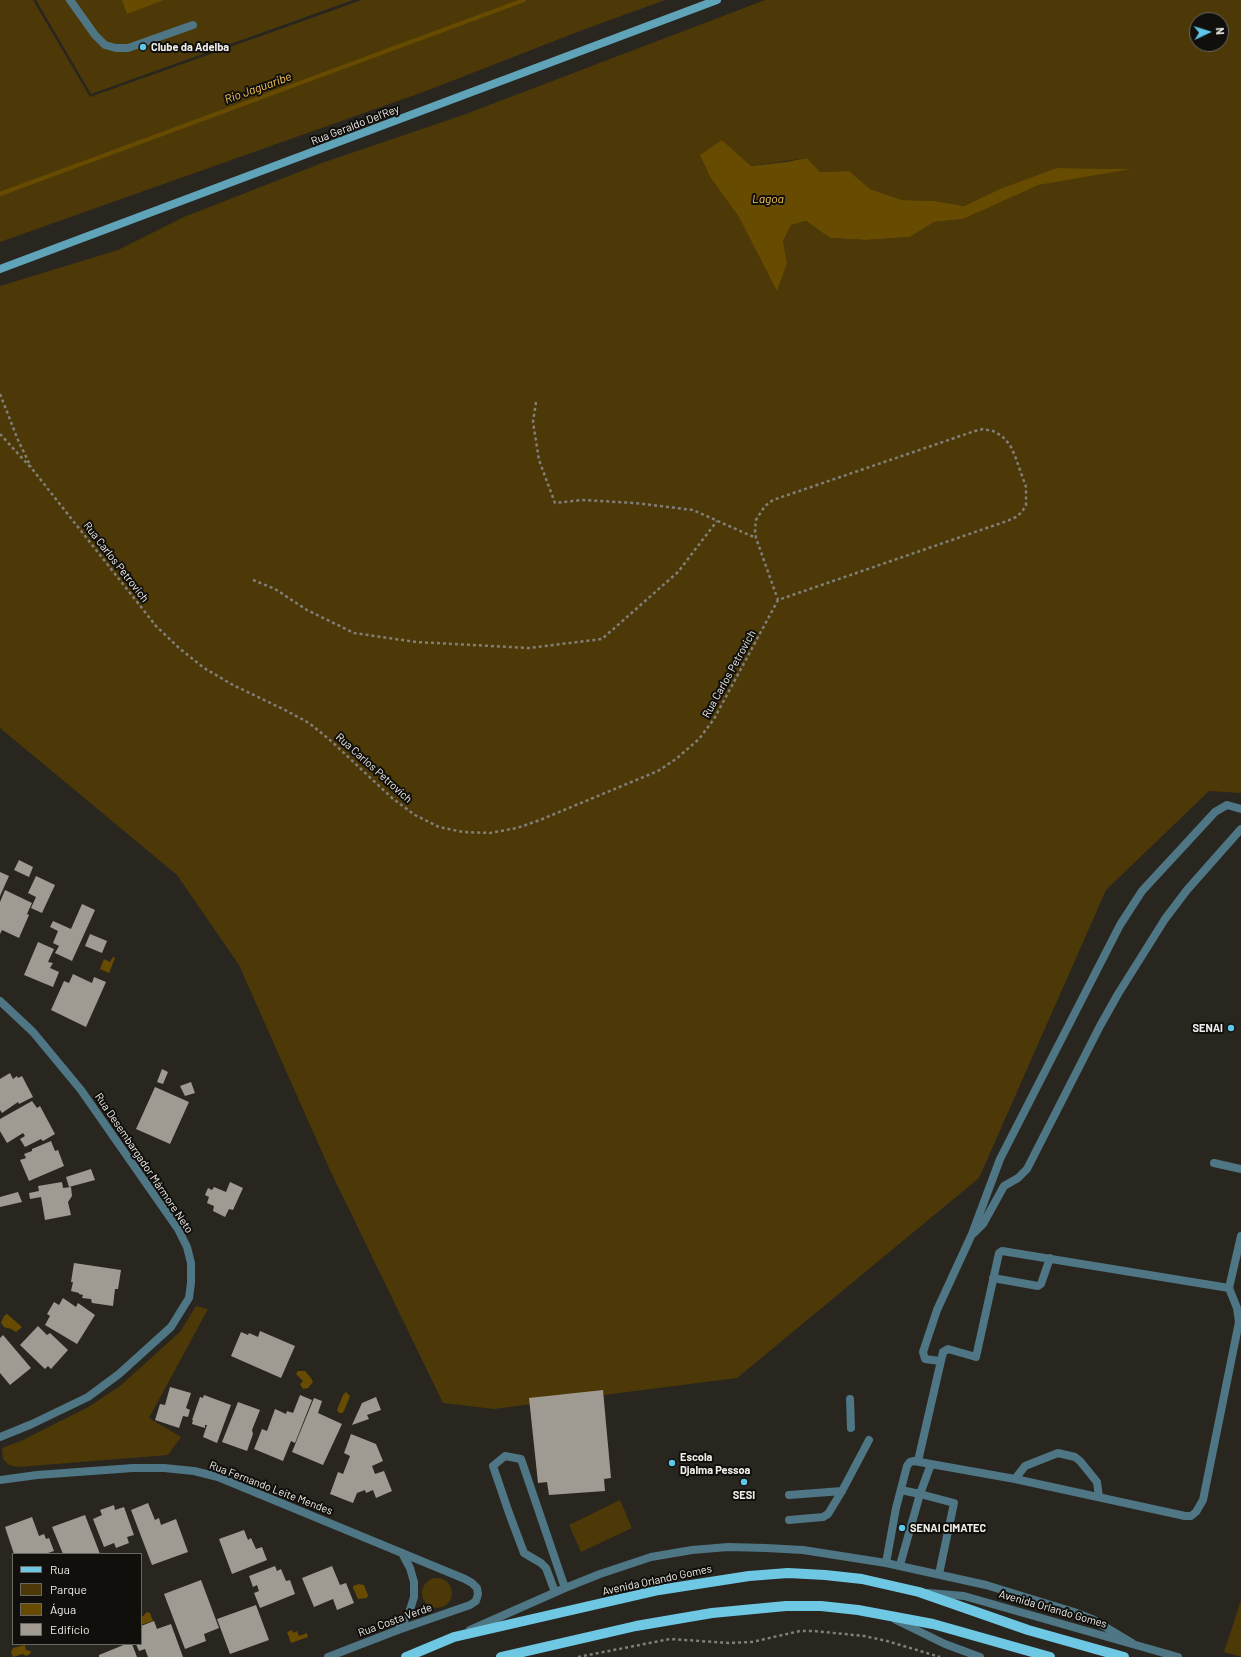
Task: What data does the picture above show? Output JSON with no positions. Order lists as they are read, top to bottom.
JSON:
{
  "streets": {
    "main road": ["Rua Geraldo Del'Rey", "Avenida Orlando Gomes"],
    "street": ["Rua Desembargador Mármore Neto", "Rua Fernando Leite Mendes", "Rua Costa Verde"],
    "path": ["Rua Carlos Petrovich"]
  },
  "crossings": [
    ["Rua Fernando Leite Mendes", "Rua Costa Verde"]
  ],
  "water": ["Rio Jaguaribe", "Lagoa"],
  "places": [
    "Clube da Adelba",
    "SENAI",
    "Escola Djalma Pessoa",
    "SESI",
    "SENAI CIMATEC"
  ],
  "legend": [
    "Rua",
    "Parque",
    "Água",
    "Edifício"
  ],
  "north": "right"
}
